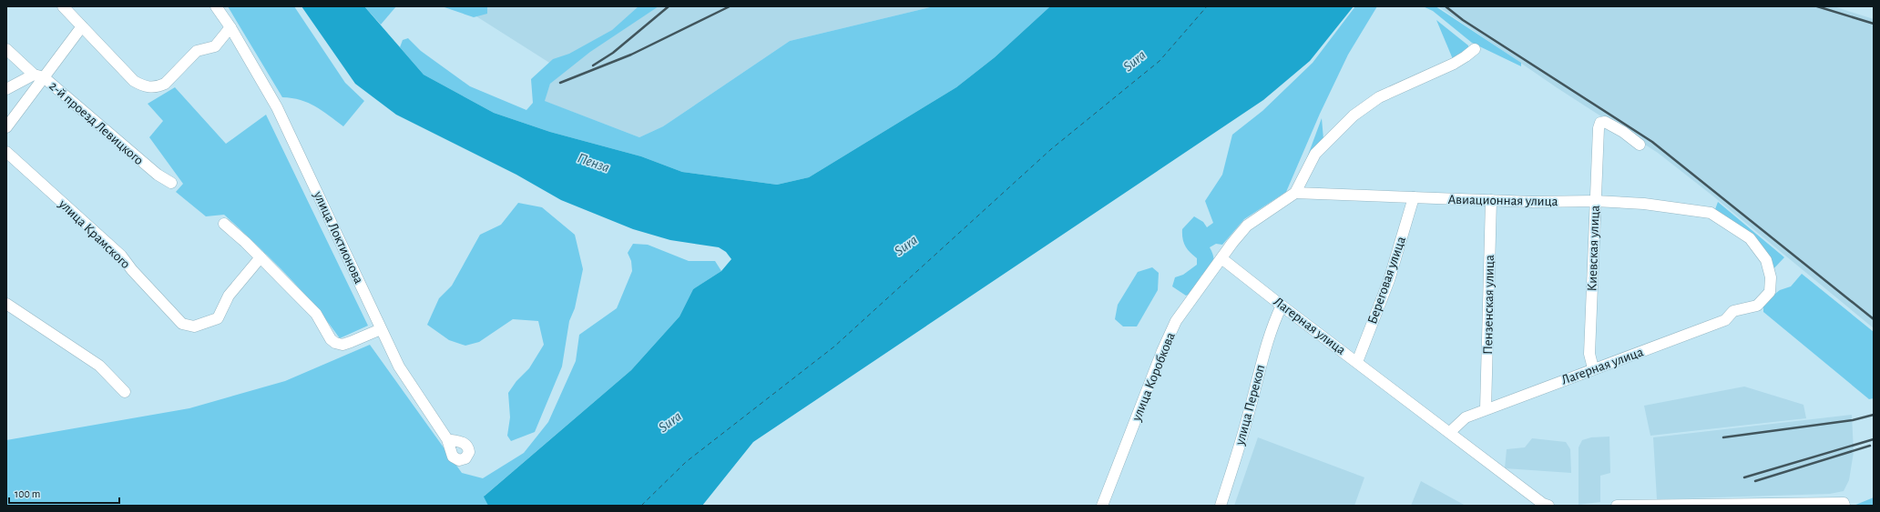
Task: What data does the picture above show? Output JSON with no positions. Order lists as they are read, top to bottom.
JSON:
{
  "streets": {
    "street": [
      "2-й проезд Левицкого",
      "Авиационная улица",
      "улица Крамского",
      "улица Локтионова",
      "Киевская улица",
      "Береговая улица",
      "Пензенская улица",
      "Лагерная улица",
      "улица Коробкова",
      "улица Перекоп"
    ]
  },
  "crossings": [
    ["Авиационная улица", "Киевская улица"],
    ["Авиационная улица", "Береговая улица"],
    ["Авиационная улица", "Пензенская улица"],
    ["Авиационная улица", "Лагерная улица"],
    ["Авиационная улица", "улица Коробкова"],
    ["Киевская улица", "Лагерная улица"],
    ["Береговая улица", "Лагерная улица"],
    ["Пензенская улица", "Лагерная улица"],
    ["Лагерная улица", "улица Коробкова"],
    ["Лагерная улица", "улица Перекоп"]
  ],
  "water": ["Sura", "Пенза"],
  "scale_bar": "100 m"
}
